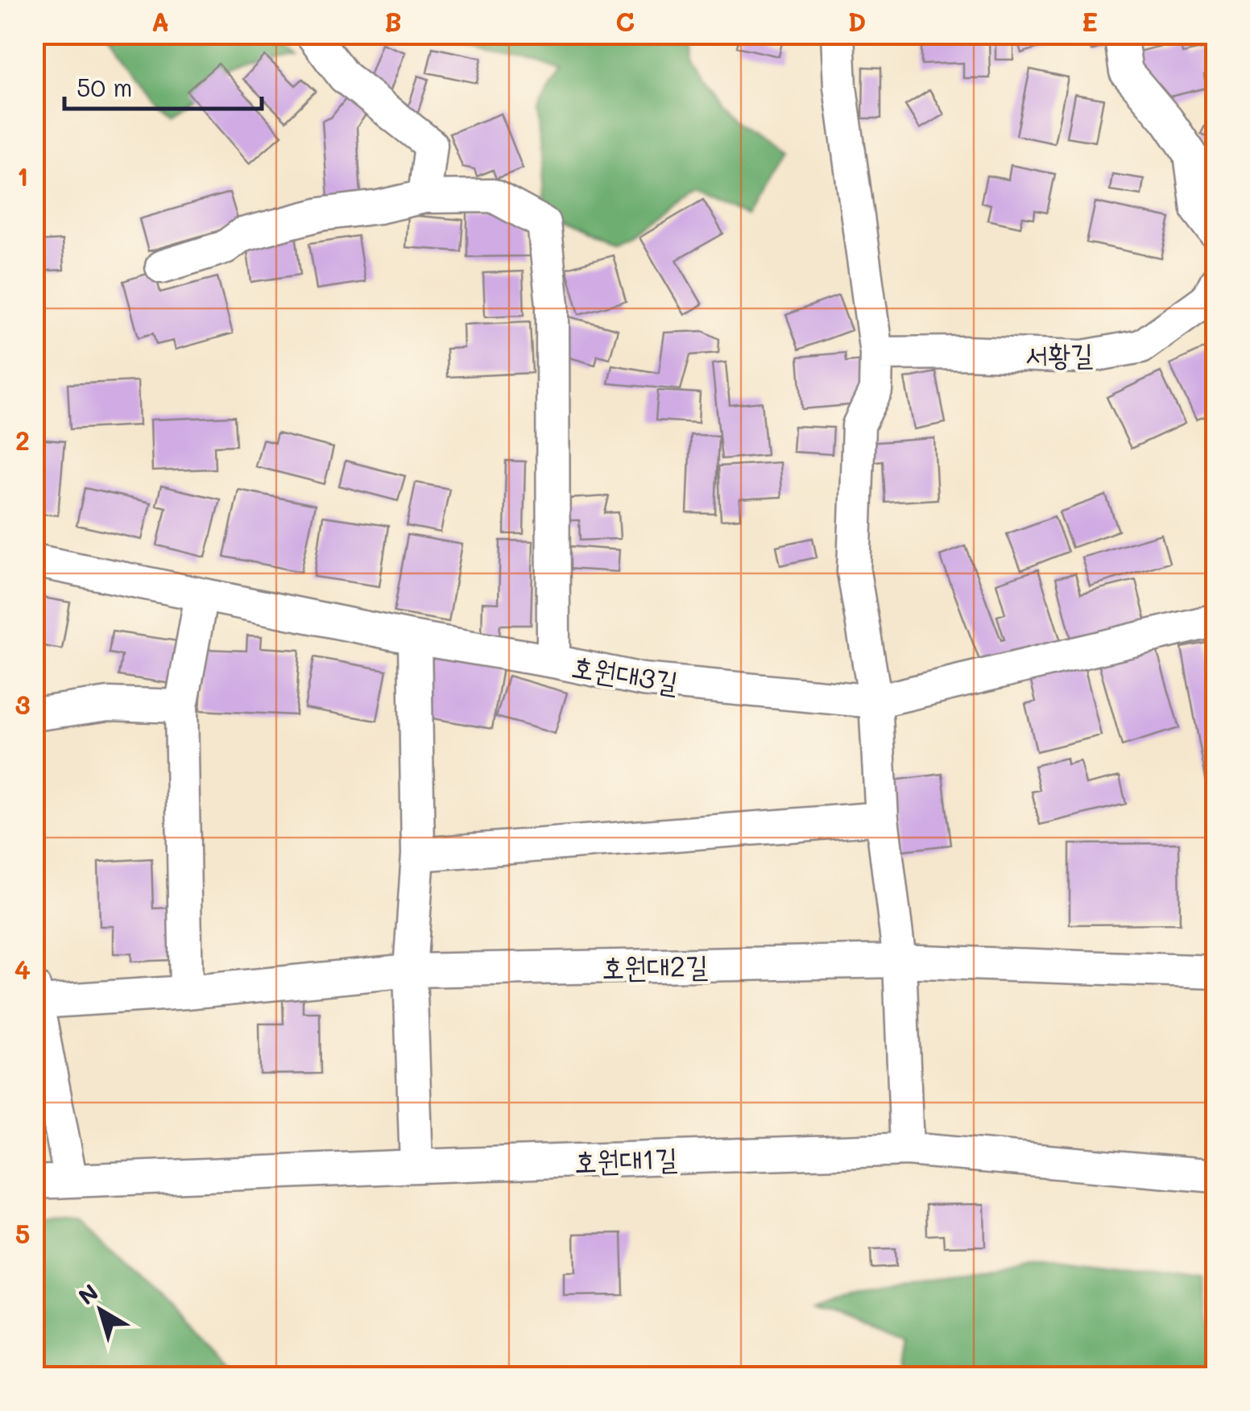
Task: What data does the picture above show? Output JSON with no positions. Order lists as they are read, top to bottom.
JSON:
{
  "streets": {
    "street": [
      "서황길",
      "호원대3길",
      "호원대2길",
      "호원대1길"
    ]
  },
  "scale_bar": "50 m",
  "north": "top left",
  "grid": {
    "columns": [
      "A",
      "B",
      "C",
      "D",
      "E"
    ],
    "rows": [
      "1",
      "2",
      "3",
      "4",
      "5"
    ]
  }
}
